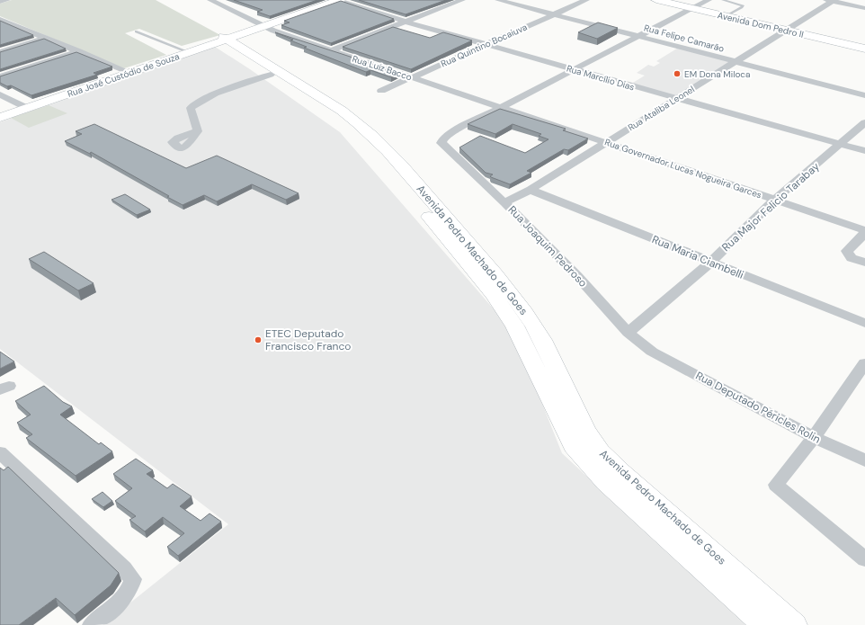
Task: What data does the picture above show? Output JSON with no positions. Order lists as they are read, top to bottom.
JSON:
{
  "streets": {
    "street": [
      "Avenida Dom Pedro II",
      "Rua Felipe Camarão",
      "Rua Quintino Bocaiuva",
      "Rua Luíz Bacco",
      "Rua José Custódio de Souza",
      "Rua Marcílio Dias",
      "Rua Ataliba Leonel",
      "Rua Governador Lucas Nogueira Garces",
      "Rua Major Felicio Tarabay",
      "Rua Joaquim Pedroso",
      "Avenida Pedro Machado de Goes",
      "Rua Maria Ciambelli",
      "Rua Deputado Péricles Rolin"
    ]
  },
  "crossings": [
    ["Avenida Dom Pedro II", "Rua Ataliba Leonel"],
    ["Rua Felipe Camarão", "Rua Quintino Bocaiuva"],
    ["Rua Felipe Camarão", "Rua Ataliba Leonel"],
    ["Rua Quintino Bocaiuva", "Rua Luíz Bacco"],
    ["Rua Quintino Bocaiuva", "Rua Marcílio Dias"],
    ["Rua Luíz Bacco", "Rua José Custódio de Souza"],
    ["Rua Luíz Bacco", "Rua Governador Lucas Nogueira Garces"],
    ["Rua Luíz Bacco", "Rua Joaquim Pedroso"],
    ["Rua José Custódio de Souza", "Avenida Pedro Machado de Goes"],
    ["Rua Marcílio Dias", "Rua Ataliba Leonel"],
    ["Rua Marcílio Dias", "Rua Major Felicio Tarabay"],
    ["Rua Ataliba Leonel", "Rua Governador Lucas Nogueira Garces"],
    ["Rua Ataliba Leonel", "Rua Joaquim Pedroso"],
    ["Rua Ataliba Leonel", "Rua Maria Ciambelli"],
    ["Rua Governador Lucas Nogueira Garces", "Rua Major Felicio Tarabay"],
    ["Rua Governador Lucas Nogueira Garces", "Rua Joaquim Pedroso"],
    ["Rua Major Felicio Tarabay", "Rua Joaquim Pedroso"],
    ["Rua Major Felicio Tarabay", "Rua Maria Ciambelli"],
    ["Rua Joaquim Pedroso", "Rua Deputado Péricles Rolin"]
  ],
  "places": ["EM Dona Miloca", "ETEC Deputado Francisco Franco"]
}
